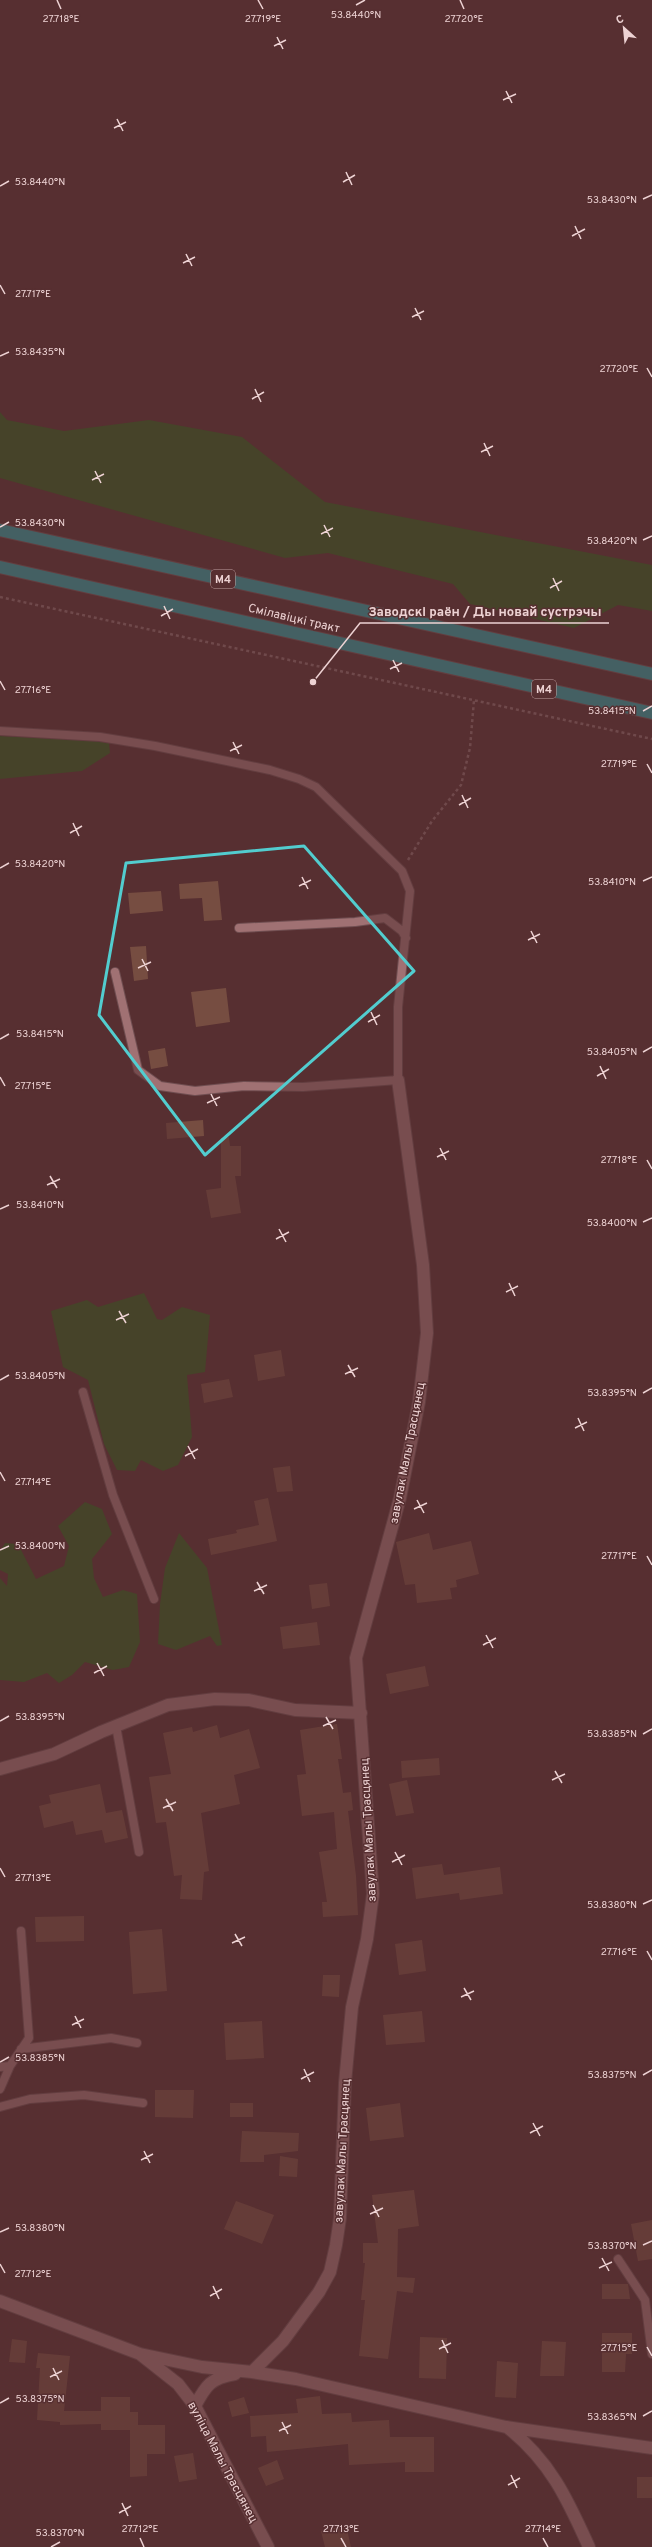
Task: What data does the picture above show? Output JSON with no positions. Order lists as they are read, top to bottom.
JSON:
{
  "streets": {
    "highway": ["М4", "Смілавіцкі тракт"],
    "street": ["завулак Малы Трасцянец", "вуліца Малы Трасцянец"]
  },
  "places": ["Заводскі раён / Ды новай сустрэчы"],
  "north": "top left",
  "coordinates": [
    "53.8440°N",
    "27.718°E",
    "27.719°E",
    "27.720°E",
    "53.8430°N",
    "27.717°E",
    "53.8435°N",
    "53.8420°N",
    "27.716°E",
    "53.8415°N",
    "53.8410°N",
    "53.8405°N",
    "27.715°E",
    "53.8400°N",
    "53.8395°N",
    "27.714°E",
    "53.8385°N",
    "27.713°E",
    "53.8380°N",
    "53.8375°N",
    "53.8370°N",
    "27.712°E",
    "53.8365°N"
  ]
}
